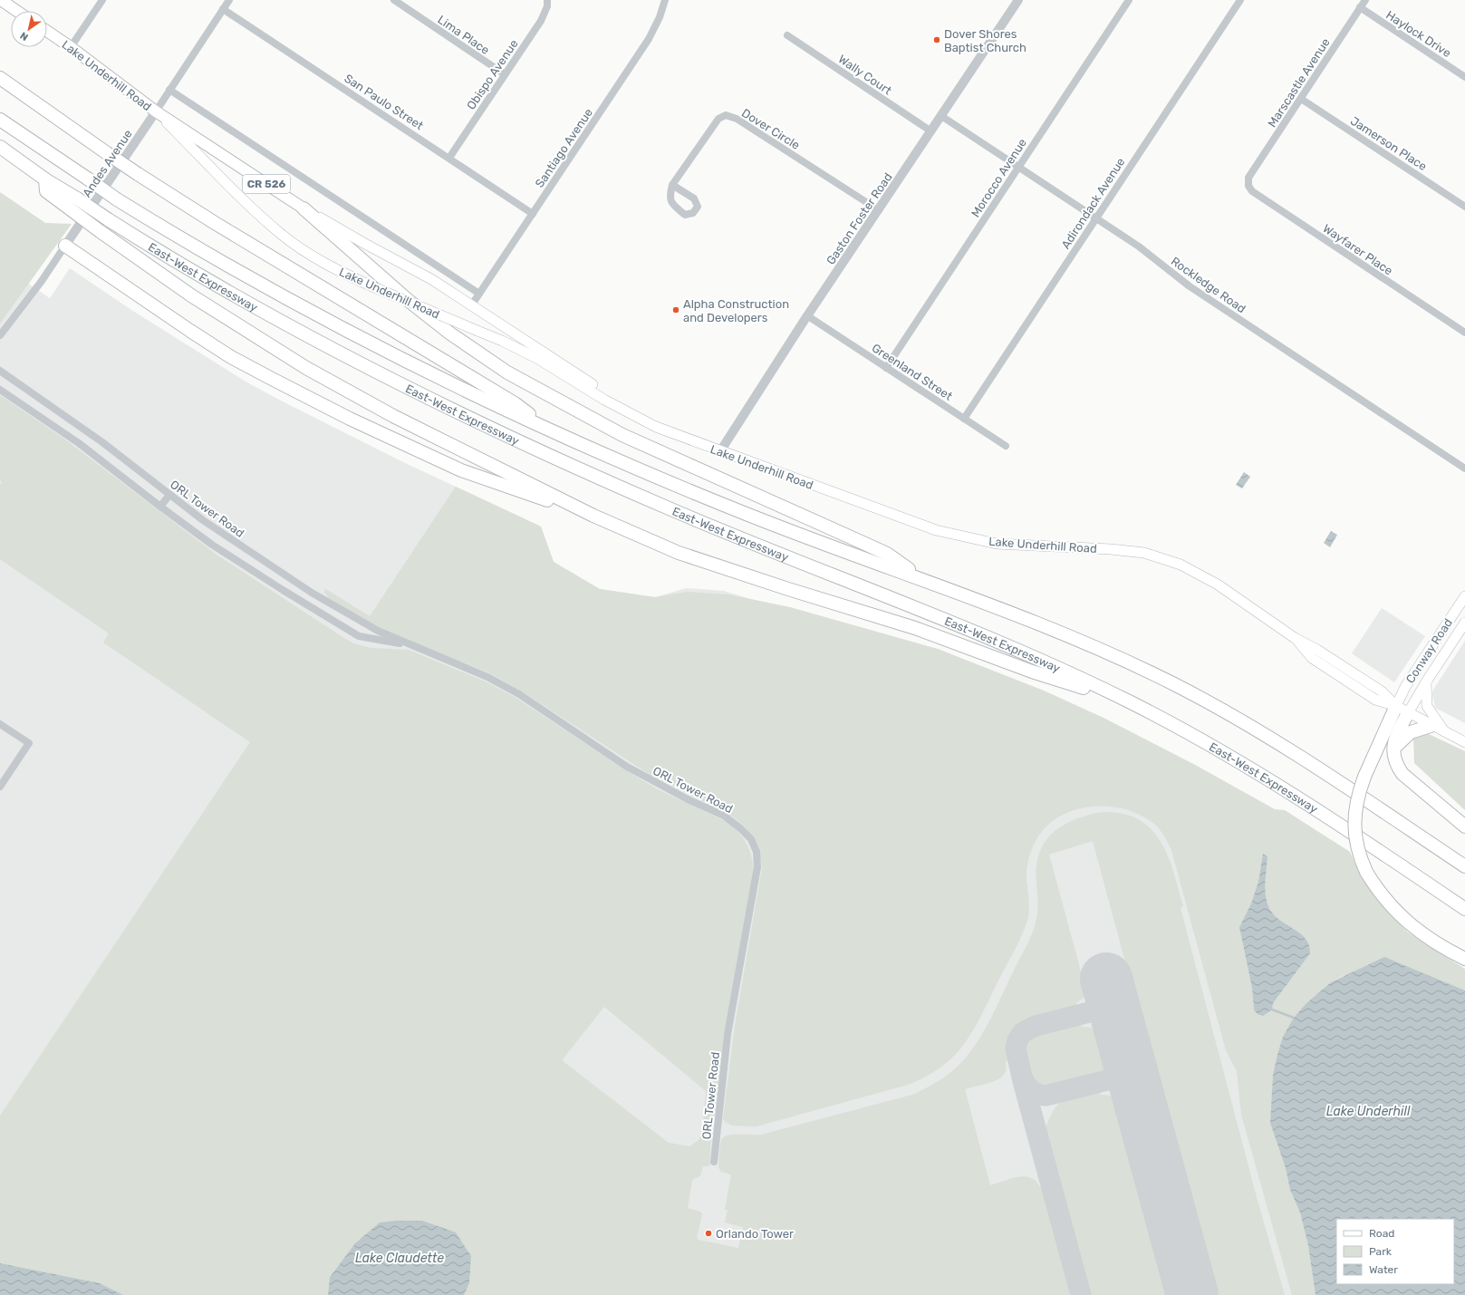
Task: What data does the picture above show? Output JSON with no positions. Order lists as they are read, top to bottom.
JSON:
{
  "streets": {
    "highway": ["East-West Expressway"],
    "main road": ["Lake Underhill Road", "CR 526", "Conway Road"],
    "street": [
      "Haylock Drive",
      "Lima Place",
      "Obispo Avenue",
      "Wally Court",
      "Marscastle Avenue",
      "San Paulo Street",
      "Dover Circle",
      "Jamerson Place",
      "Santiago Avenue",
      "Andes Avenue",
      "Morocco Avenue",
      "Adirondack Avenue",
      "Gaston Foster Road",
      "Wayfarer Place",
      "Rockledge Road",
      "Greenland Street",
      "ORL Tower Road"
    ]
  },
  "crossings": [
    ["Haylock Drive", "Marscastle Avenue"],
    ["Lima Place", "Obispo Avenue"],
    ["Obispo Avenue", "San Paulo Street"],
    ["Wally Court", "Gaston Foster Road"],
    ["Lake Underhill Road", "Santiago Avenue"],
    ["Lake Underhill Road", "Andes Avenue"],
    ["Lake Underhill Road", "Gaston Foster Road"],
    ["Lake Underhill Road", "Conway Road"],
    ["Marscastle Avenue", "Jamerson Place"],
    ["Marscastle Avenue", "Wayfarer Place"],
    ["San Paulo Street", "Santiago Avenue"],
    ["San Paulo Street", "Andes Avenue"],
    ["Dover Circle", "Gaston Foster Road"],
    ["Morocco Avenue", "Rockledge Road"],
    ["Morocco Avenue", "Greenland Street"],
    ["Adirondack Avenue", "Rockledge Road"],
    ["Adirondack Avenue", "Greenland Street"],
    ["Gaston Foster Road", "Rockledge Road"],
    ["Gaston Foster Road", "Greenland Street"]
  ],
  "water": ["Lake Underhill", "Lake Claudette"],
  "places": ["Dover Shores Baptist Church", "Alpha Construction and Developers", "Orlando Tower"],
  "legend": ["Road", "Park", "Water"],
  "north": "bottom left"
}
